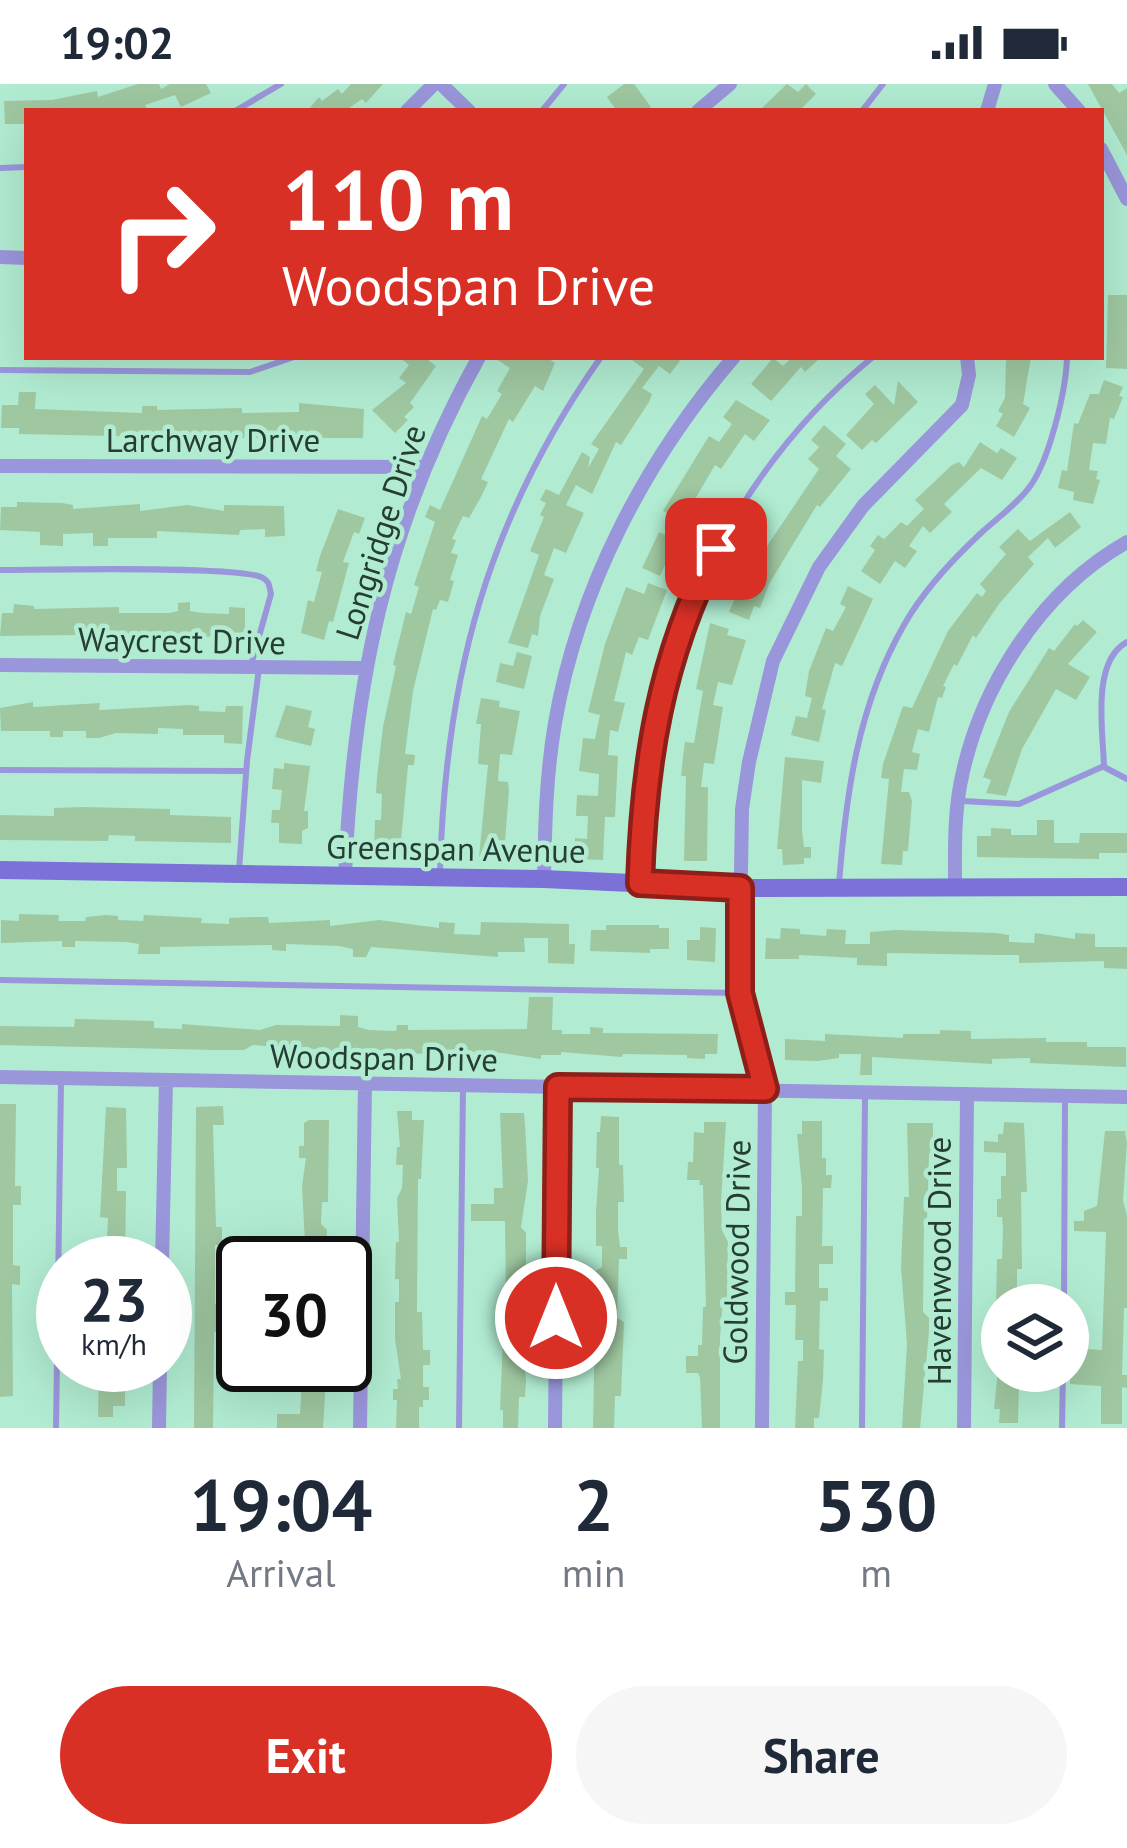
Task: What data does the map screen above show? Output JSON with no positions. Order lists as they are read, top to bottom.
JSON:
{
  "streets": {
    "street": [
      "Larchway Drive",
      "Longridge Drive",
      "Waycrest Drive",
      "Greenspan Avenue",
      "Woodspan Drive",
      "Goldwood Drive",
      "Havenwood Drive"
    ]
  },
  "crossings": [
    ["Larchway Drive", "Longridge Drive"],
    ["Longridge Drive", "Waycrest Drive"],
    ["Longridge Drive", "Greenspan Avenue"],
    ["Greenspan Avenue", "Goldwood Drive"],
    ["Woodspan Drive", "Goldwood Drive"],
    ["Woodspan Drive", "Havenwood Drive"]
  ],
  "page": {
    "status": "19:02",
    "turn": ["110 m", "Woodspan Drive"],
    "speed": "23 km/h",
    "limit": "30",
    "eta": [
      "19:04",
      "Arrival",
      "2",
      "min",
      "530",
      "m"
    ],
    "buttons": ["Exit", "Share"]
  }
}
